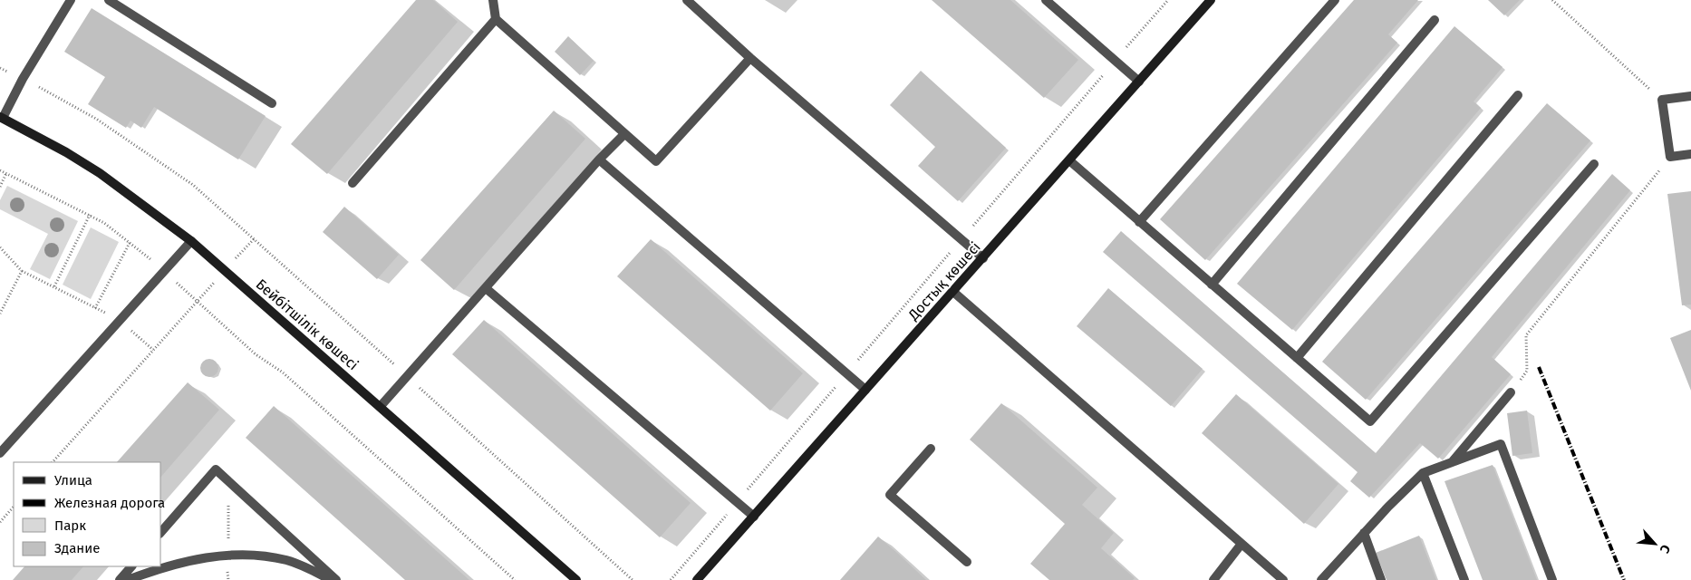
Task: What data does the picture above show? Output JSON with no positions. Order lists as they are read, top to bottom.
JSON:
{
  "streets": {
    "street": ["Достық көшесі", "Бейбітшілік көшесі"]
  },
  "legend": [
    "Улица",
    "Железная дорога",
    "Парк",
    "Здание"
  ],
  "north": "bottom right"
}
